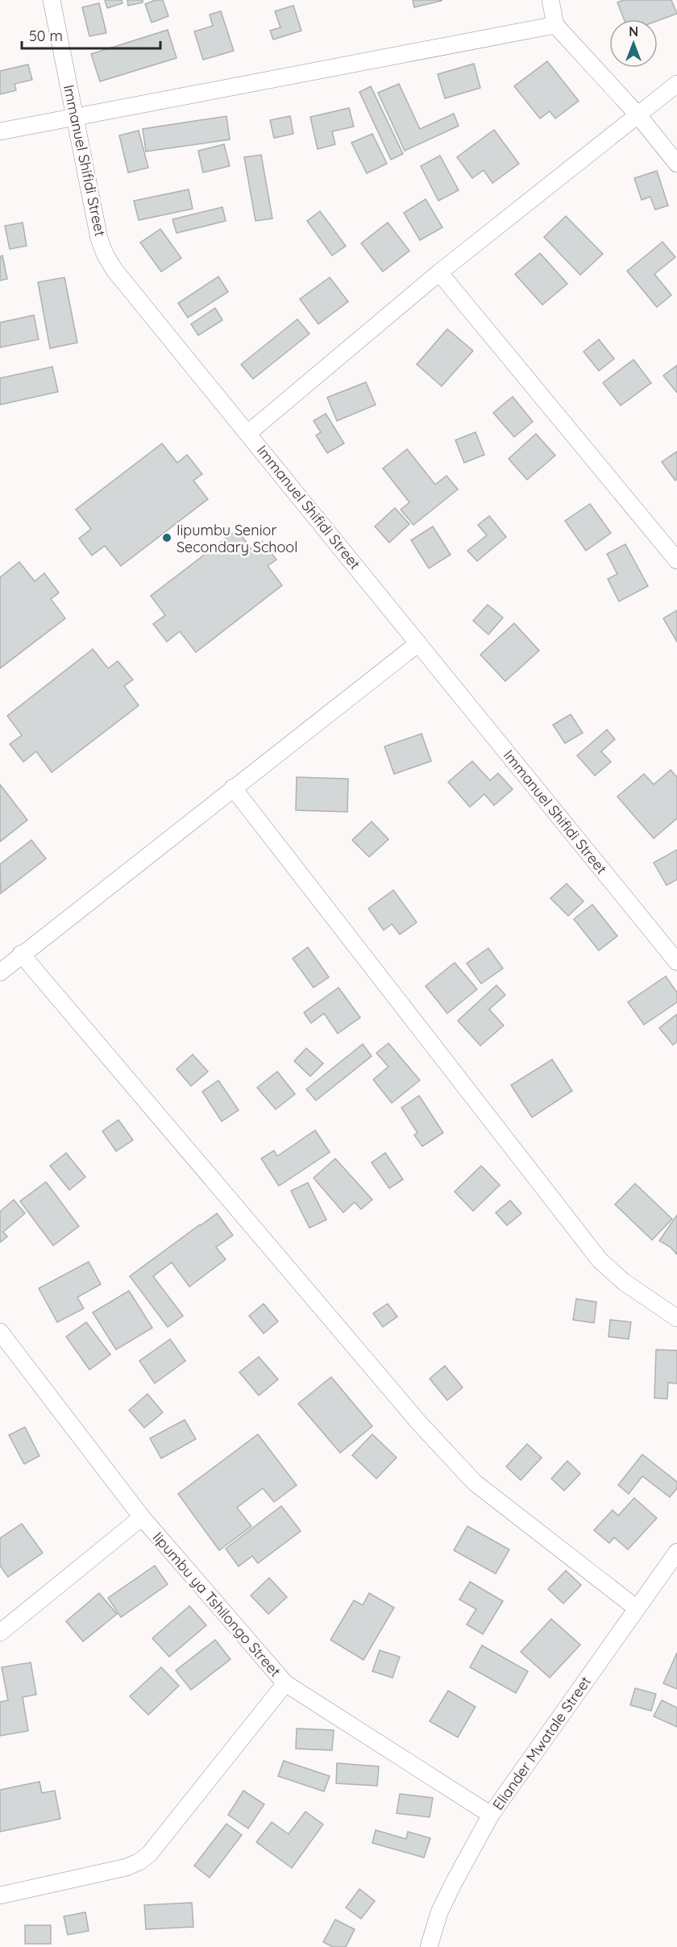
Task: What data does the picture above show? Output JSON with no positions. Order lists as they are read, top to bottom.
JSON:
{
  "streets": {
    "street": ["Immanuel Shifidi Street", "Iipumbu ya Tshilongo Street", "Eliander Mwatale Street"]
  },
  "crossings": [
    ["Iipumbu ya Tshilongo Street", "Eliander Mwatale Street"]
  ],
  "places": ["Iipumbu Senior Secondary School"],
  "scale_bar": "50 m",
  "north": "top"
}
